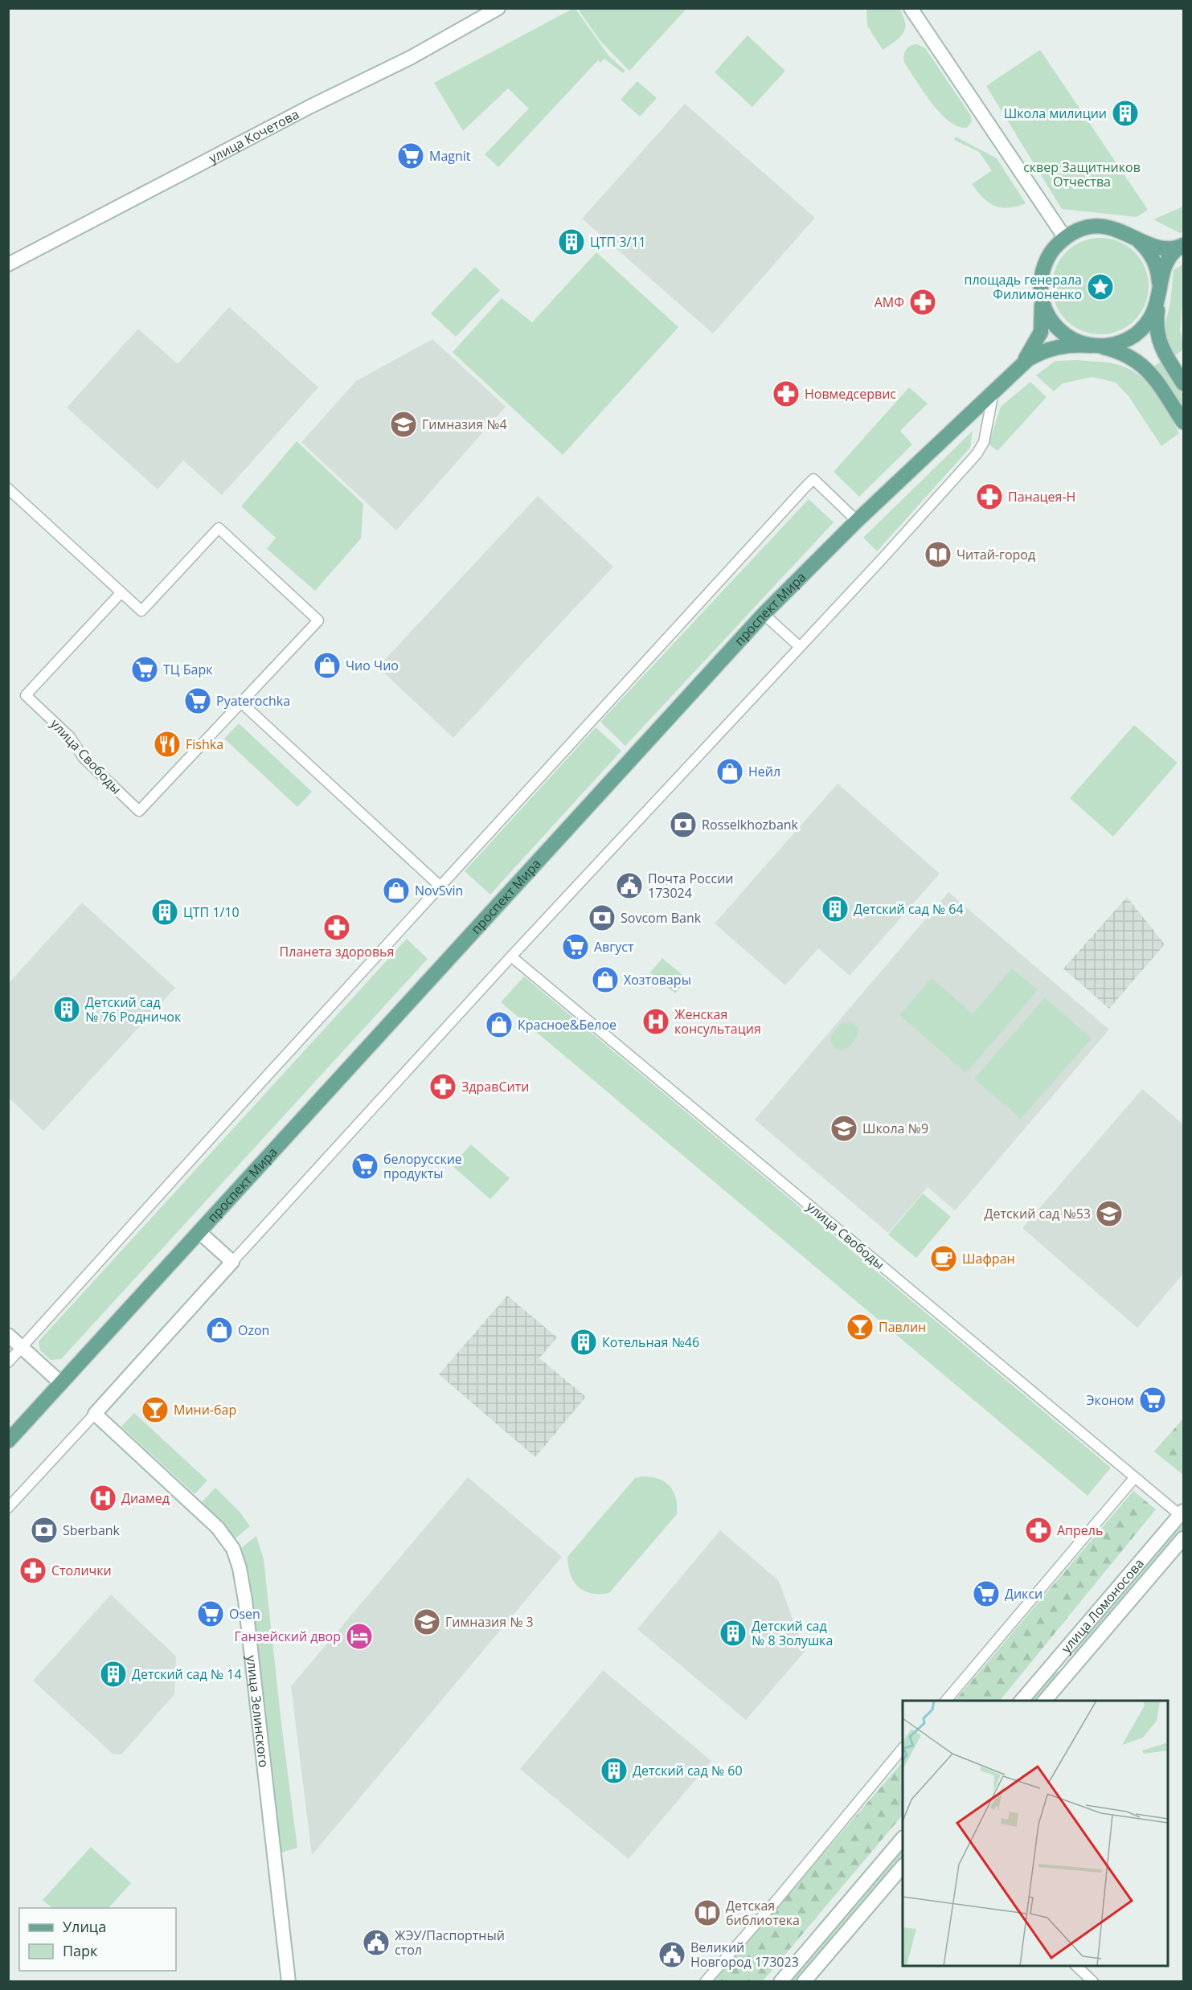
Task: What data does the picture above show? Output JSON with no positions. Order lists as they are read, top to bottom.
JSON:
{
  "streets": {
    "main road": [
      "улица Кочетова",
      "проспект Мира",
      "улица Ломоносова",
      "улица Зелинского"
    ],
    "street": ["улица Свободы"]
  },
  "crossings": [
    ["улица Свободы", "улица Ломоносова"]
  ],
  "parks": ["сквер Защитников Отчества"],
  "places": {
    "building": [
      "Школа милиции",
      "ЦТП 3/11",
      "Детский сад № 64",
      "ЦТП 1/10",
      "Детский сад № 76 Родничок",
      "Котельная №46",
      "Детский сад № 8 Золушка",
      "Детский сад № 14",
      "Детский сад № 60"
    ],
    "supermarket": [
      "Magnit",
      "ТЦ Барк",
      "Pyaterochka",
      "Август",
      "белорусские продукты",
      "Эконом",
      "Дикси",
      "Osen"
    ],
    "place": ["площадь генерала Филимоненко"],
    "pharmacy": [
      "АМФ",
      "Новмедсервис",
      "Панацея-Н",
      "Планета здоровья",
      "ЗдравСити",
      "Апрель",
      "Столички"
    ],
    "school or university": [
      "Гимназия №4",
      "Школа №9",
      "Детский сад №53",
      "Гимназия № 3"
    ],
    "library": ["Читай-город", "Детская библиотека"],
    "shop": [
      "Чио Чио",
      "Нейл",
      "NovSvin",
      "Хозтовары",
      "Красное&Белое",
      "Ozon"
    ],
    "restaurant": ["Fishka"],
    "bank": ["Rosselkhozbank", "Sovcom Bank", "Sberbank"],
    "public building": ["Почта России 173024", "ЖЭУ/Паспортный стол", "Великий Новгород 173023"],
    "hospital": ["Женская консультация", "Диамед"],
    "cafe": ["Шафран"],
    "bar": ["Павлин", "Мини-бар"],
    "hotel": ["Ганзейский двор"]
  },
  "legend": ["Улица", "Парк"]
}
